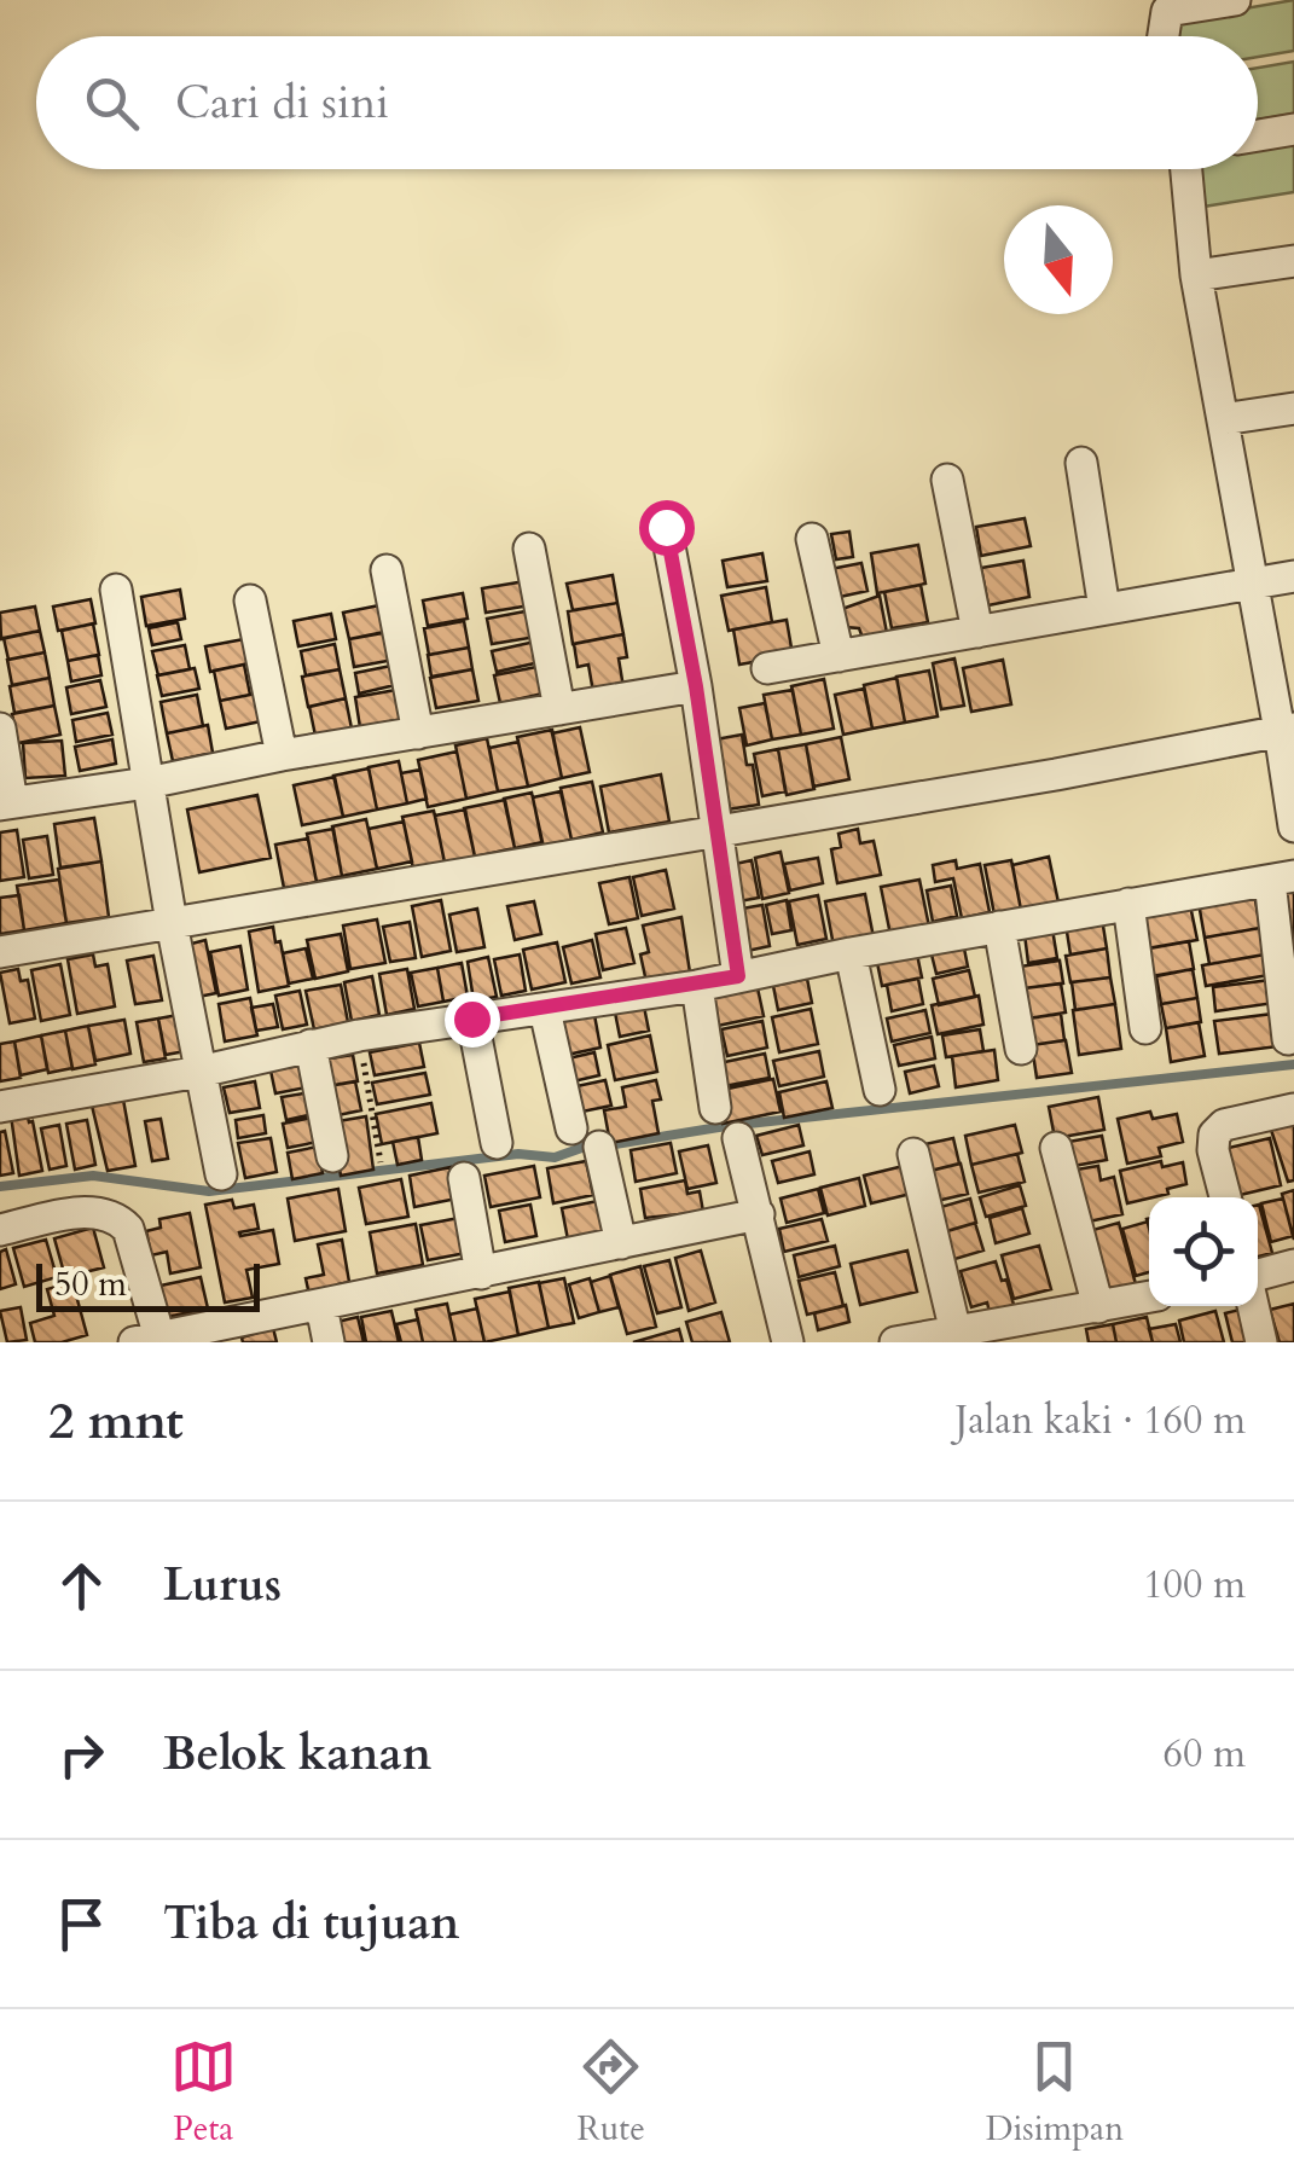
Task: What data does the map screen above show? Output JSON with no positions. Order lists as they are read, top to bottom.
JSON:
{
  "scale_bar": "50 m",
  "north": "bottom",
  "page": {
    "search": "Cari di sini",
    "scale": "50 m",
    "heading": ["2 mnt", "Jalan kaki · 160 m"],
    "list": [
      ["Lurus", "100 m"],
      ["Belok kanan", "60 m"],
      "Tiba di tujuan"
    ],
    "nav": ["Peta", "Rute", "Disimpan"]
  }
}
